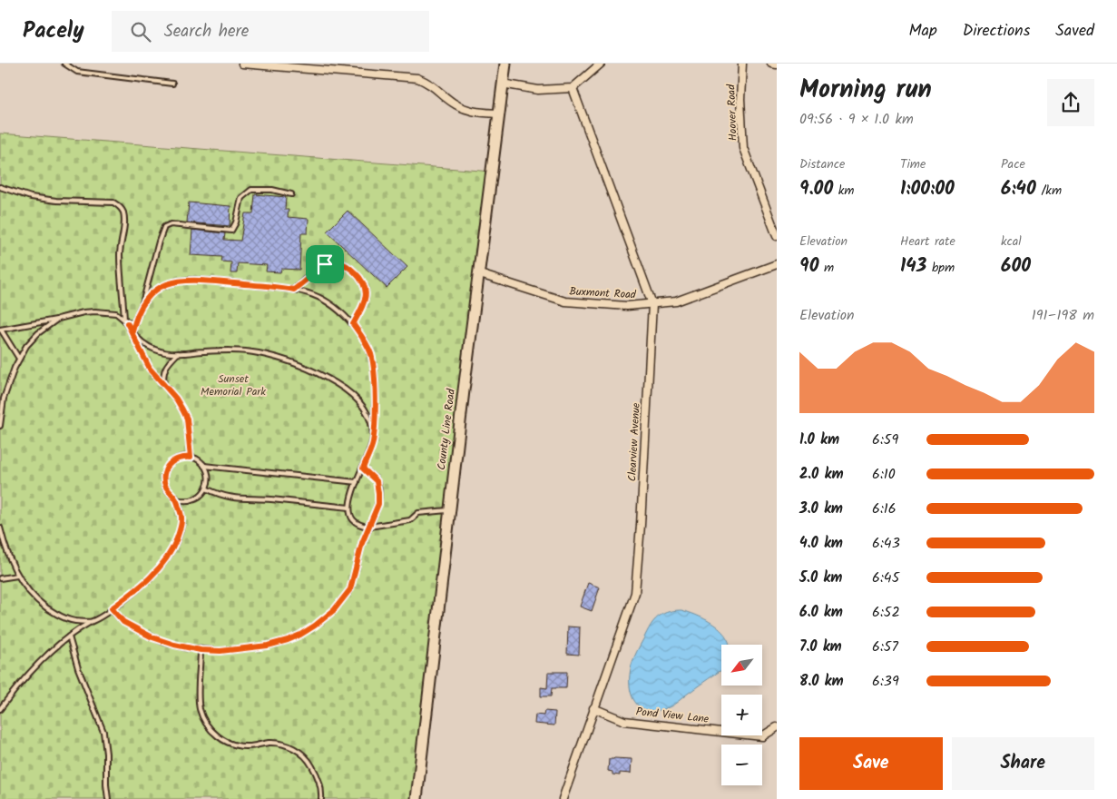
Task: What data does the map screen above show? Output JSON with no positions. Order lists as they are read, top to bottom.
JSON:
{
  "streets": {
    "main road": ["County Line Road"],
    "street": [
      "Hoover Road",
      "Buxmont Road",
      "Clearview Avenue",
      "Pond View Lane"
    ]
  },
  "crossings": [
    ["Buxmont Road", "County Line Road"],
    ["Buxmont Road", "Clearview Avenue"],
    ["Clearview Avenue", "Pond View Lane"]
  ],
  "parks": ["Sunset Memorial Park"],
  "north": "bottom left",
  "page": {
    "header": "Pacely",
    "search": "Search here",
    "nav": ["Map", "Directions", "Saved"],
    "heading": ["Morning run", "09:56 · 9 × 1.0 km"],
    "stats": [
      ["Distance", "9.00 km"],
      ["Time", "1:00:00"],
      ["Pace", "6:40 /km"],
      ["Elevation", "90 m"],
      ["Heart rate", "143 bpm"],
      ["kcal", "600"]
    ],
    "chart": ["Elevation", "191–198 m"],
    "list": [
      {
        "name": "1.0 km",
        "note": "6:59"
      },
      {
        "name": "2.0 km",
        "note": "6:10"
      },
      {
        "name": "3.0 km",
        "note": "6:16"
      },
      {
        "name": "4.0 km",
        "note": "6:43"
      },
      {
        "name": "5.0 km",
        "note": "6:45"
      },
      {
        "name": "6.0 km",
        "note": "6:52"
      },
      {
        "name": "7.0 km",
        "note": "6:57"
      },
      {
        "name": "8.0 km",
        "note": "6:39"
      }
    ],
    "map_buttons": ["+", "−"],
    "buttons": ["Save", "Share"]
  }
}
